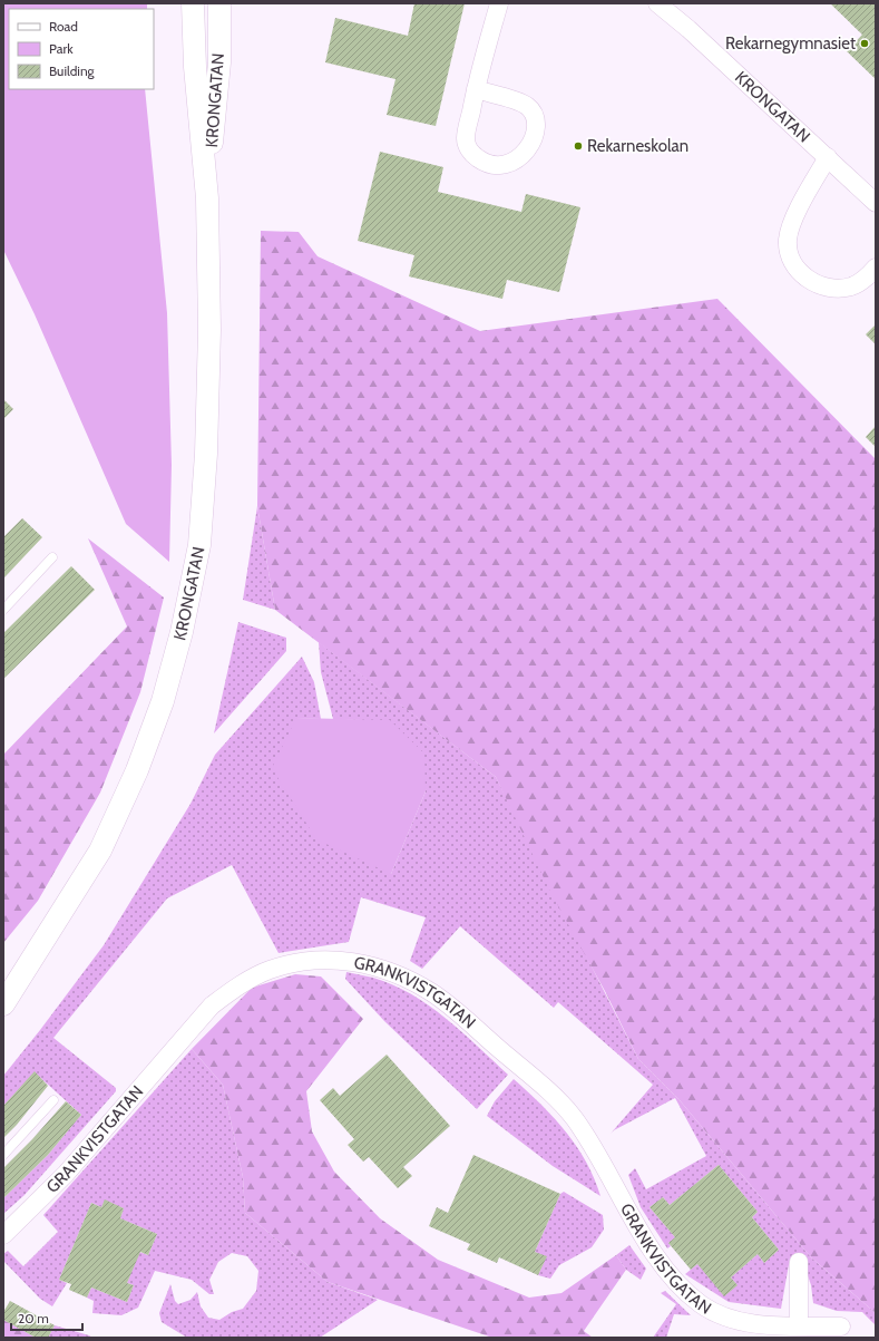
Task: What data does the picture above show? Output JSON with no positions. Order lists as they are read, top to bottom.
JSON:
{
  "streets": {
    "street": ["KRONGATAN", "GRANKVISTGATAN"]
  },
  "places": ["Rekarnegymnasiet", "Rekarneskolan"],
  "legend": ["Road", "Park", "Building"],
  "scale_bar": "20 m"
}
